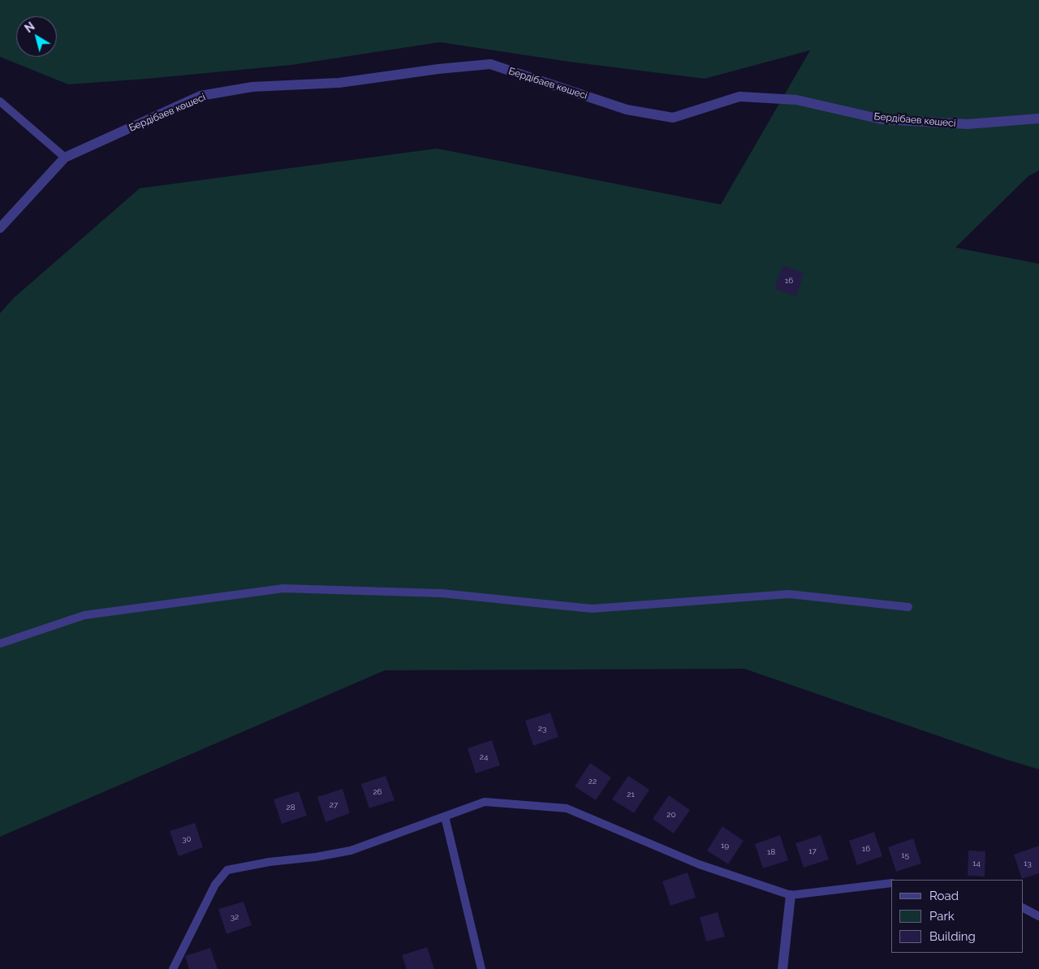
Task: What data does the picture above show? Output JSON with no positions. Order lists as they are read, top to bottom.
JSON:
{
  "streets": {
    "street": ["Бердібаев көшесі"]
  },
  "house_numbers": [
    "16",
    "23",
    "24",
    "22",
    "26",
    "21",
    "27",
    "28",
    "20",
    "30",
    "19",
    "16",
    "17",
    "18",
    "15",
    "14",
    "13",
    "32"
  ],
  "legend": ["Road", "Park", "Building"],
  "north": "top left"
}
